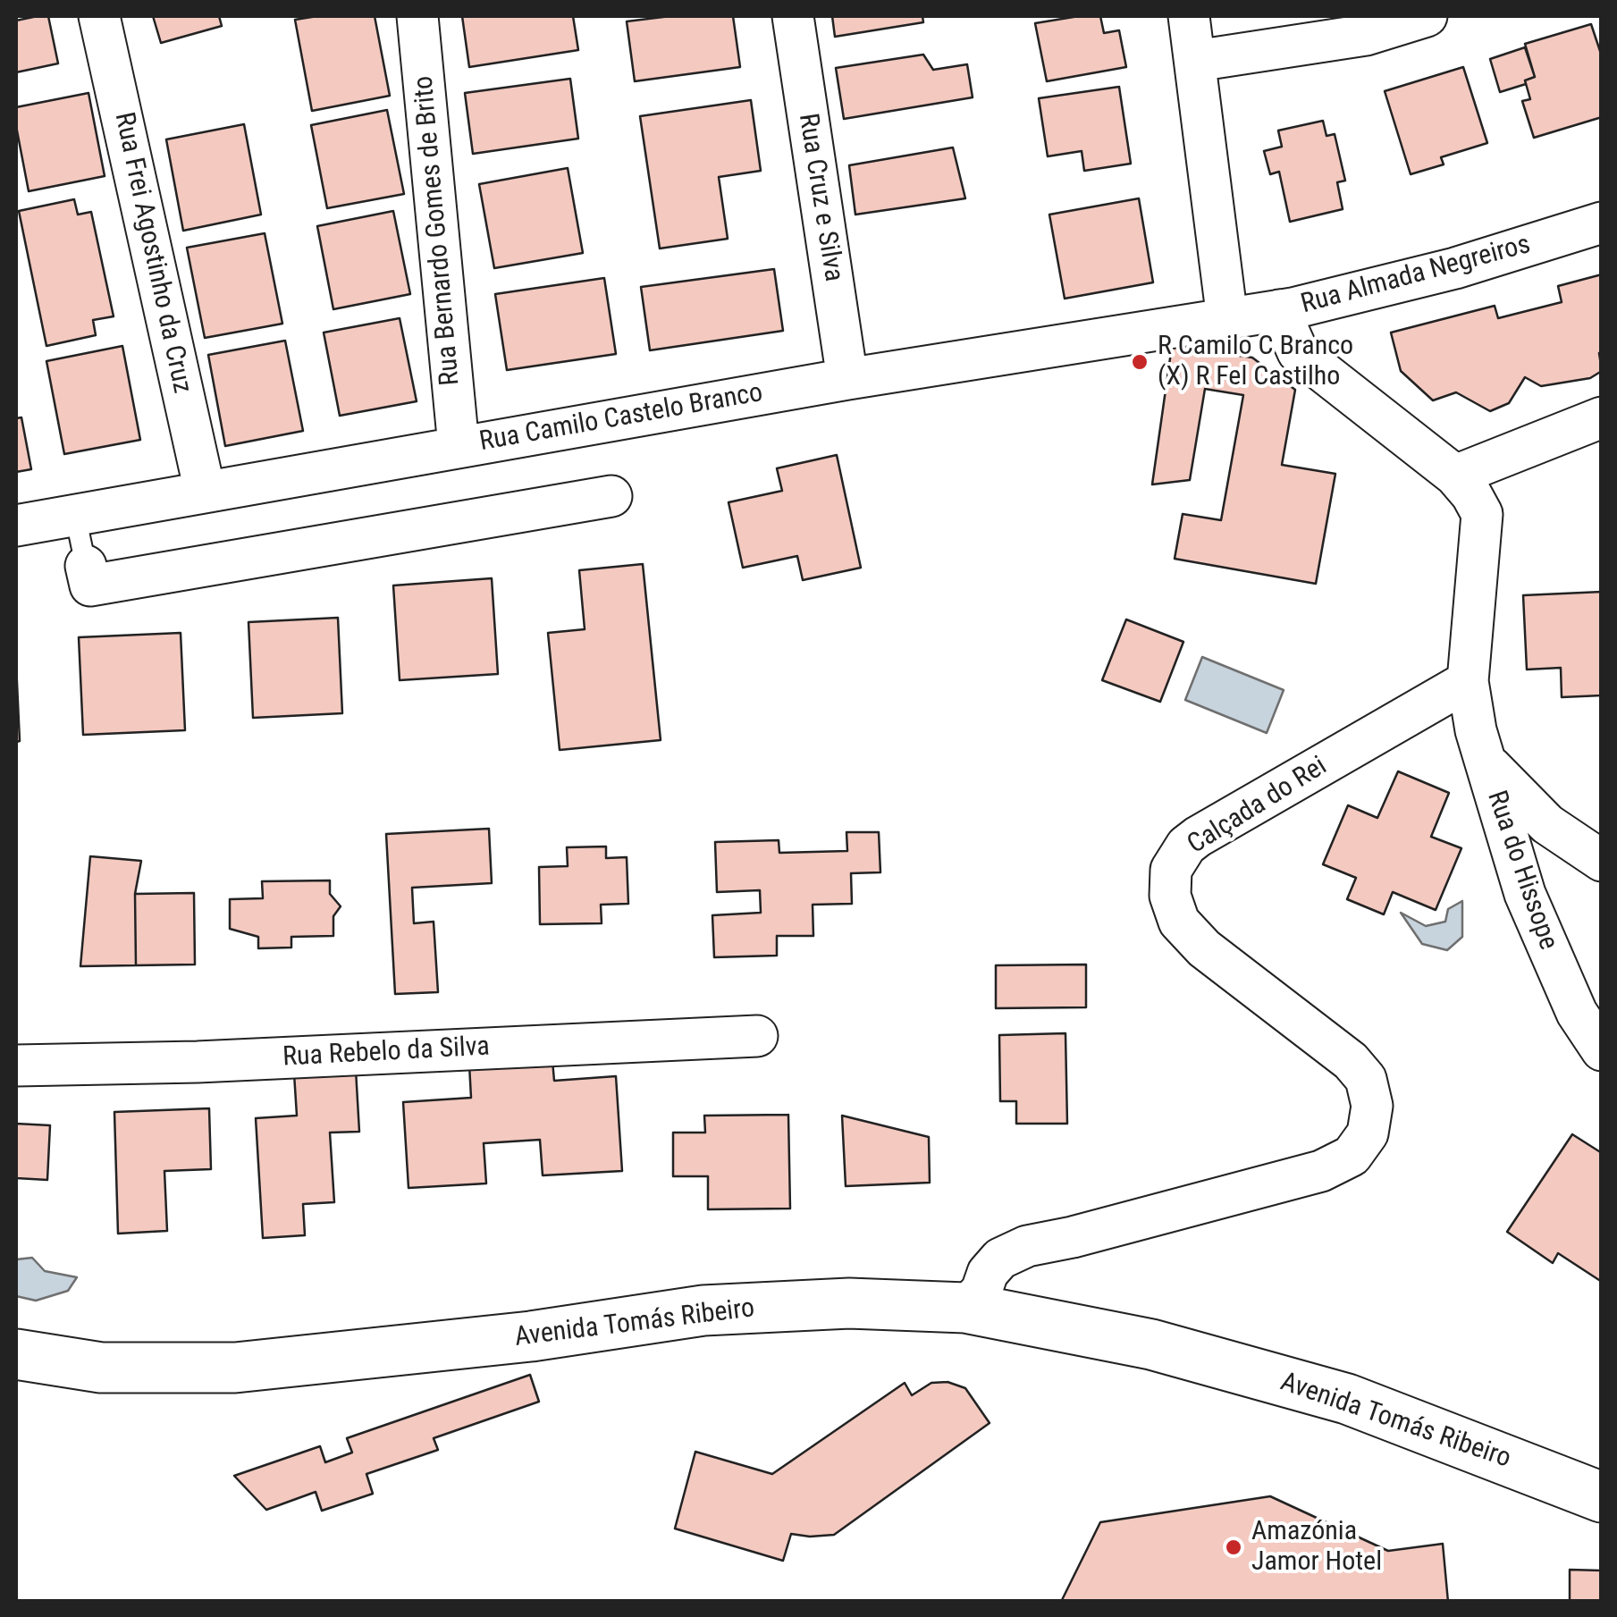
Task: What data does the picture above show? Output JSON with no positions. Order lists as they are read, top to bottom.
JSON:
{
  "streets": {
    "street": [
      "Rua Cruz e Silva",
      "Rua Bernardo Gomes de Brito",
      "Rua Frei Agostinho da Cruz",
      "Rua Almada Negreiros",
      "Rua Camilo Castelo Branco",
      "Calçada do Rei",
      "Rua do Hissope",
      "Rua Rebelo da Silva",
      "Avenida Tomás Ribeiro"
    ]
  },
  "crossings": [
    ["Rua Cruz e Silva", "Rua Camilo Castelo Branco"],
    ["Rua Bernardo Gomes de Brito", "Rua Camilo Castelo Branco"],
    ["Rua Frei Agostinho da Cruz", "Rua Camilo Castelo Branco"],
    ["Rua Almada Negreiros", "Rua Camilo Castelo Branco"],
    ["Calçada do Rei", "Rua do Hissope"],
    ["Calçada do Rei", "Avenida Tomás Ribeiro"]
  ],
  "places": ["R Camilo C Branco (X) R Fel Castilho", "Amazónia Jamor Hotel"]
}
